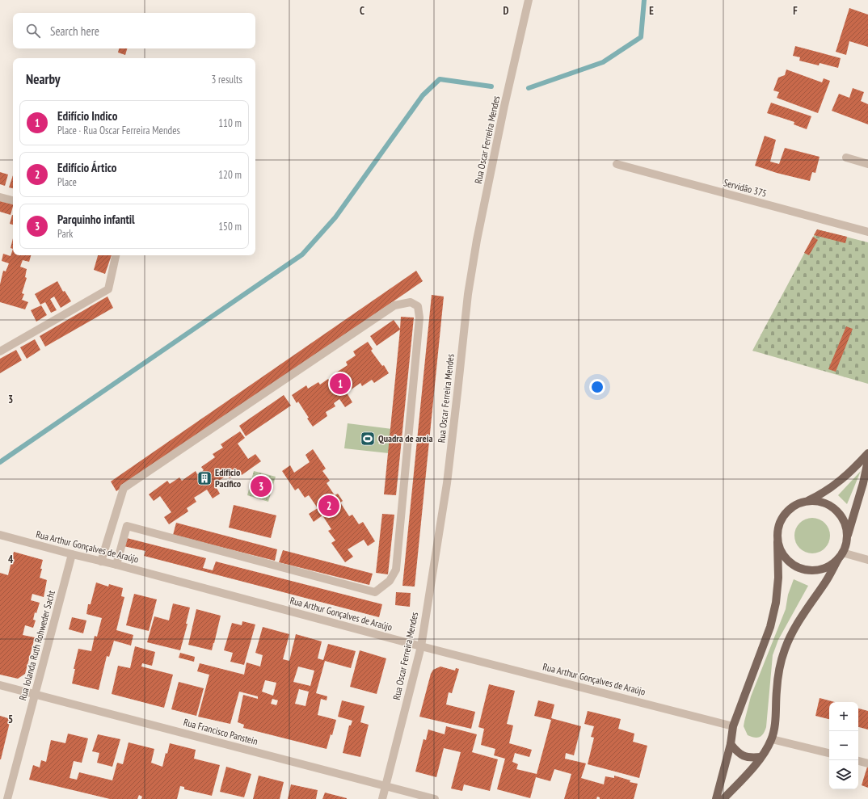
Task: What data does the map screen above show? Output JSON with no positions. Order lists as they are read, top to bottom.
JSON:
{
  "streets": {
    "street": [
      "Rua Oscar Ferreira Mendes",
      "Servidão 375",
      "Rua Arthur Gonçalves de Araújo",
      "Rua Iolanda Ruth Rohweder Sacht",
      "Rua Francisco Panstein"
    ]
  },
  "crossings": [
    ["Rua Oscar Ferreira Mendes", "Rua Arthur Gonçalves de Araújo"],
    ["Rua Oscar Ferreira Mendes", "Rua Francisco Panstein"],
    ["Rua Arthur Gonçalves de Araújo", "Rua Iolanda Ruth Rohweder Sacht"],
    ["Rua Iolanda Ruth Rohweder Sacht", "Rua Francisco Panstein"]
  ],
  "places": {
    "sports": ["Quadra de areia"],
    "building": ["Edifício Pacífico"]
  },
  "page": {
    "search": "Search here",
    "heading": ["Nearby", "3 results"],
    "list": [
      {
        "mark": "1",
        "name": "Edifício Indico",
        "note": "Place · Rua Oscar Ferreira Mendes",
        "value": "110 m"
      },
      {
        "mark": "2",
        "name": "Edifício Ártico",
        "note": "Place",
        "value": "120 m"
      },
      {
        "mark": "3",
        "name": "Parquinho infantil",
        "note": "Park",
        "value": "150 m"
      }
    ],
    "pins": ["1", "3", "2"],
    "map_buttons": ["+", "−"]
  },
  "grid": {
    "columns": [
      "C",
      "D",
      "E",
      "F"
    ],
    "rows": ["3", "4", "5"]
  }
}
